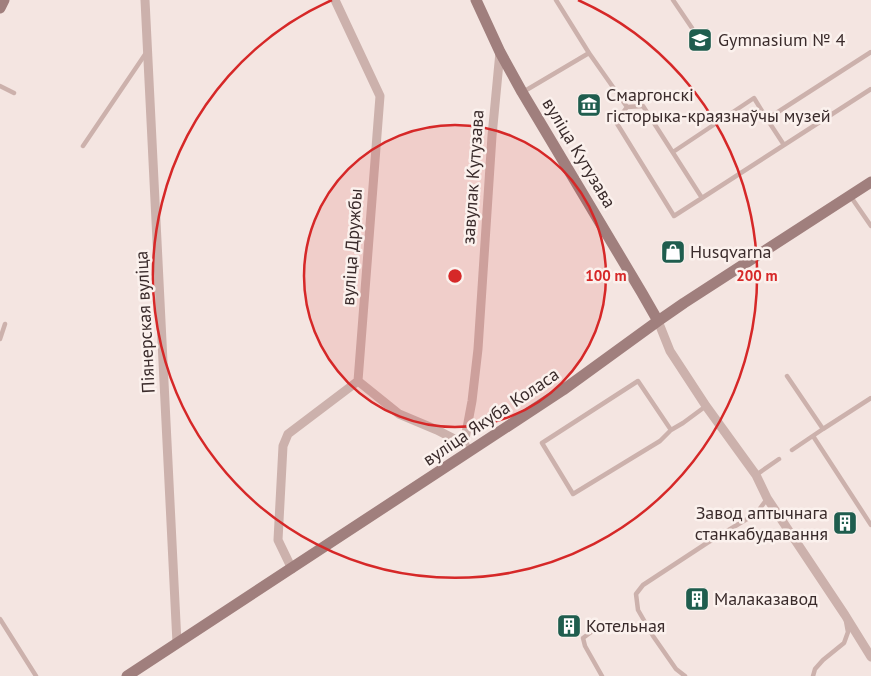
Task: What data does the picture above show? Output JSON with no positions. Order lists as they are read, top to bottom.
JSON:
{
  "streets": {
    "main road": ["вуліца Кутузава", "вуліца Якуба Коласа"],
    "street": ["завулак Кутузава", "вуліца Дружбы", "Піянерская вуліца"]
  },
  "crossings": [
    ["вуліца Кутузава", "завулак Кутузава"],
    ["вуліца Кутузава", "вуліца Якуба Коласа"],
    ["завулак Кутузава", "вуліца Якуба Коласа"],
    ["Піянерская вуліца", "вуліца Якуба Коласа"]
  ],
  "places": {
    "school or university": ["Gymnasium № 4"],
    "museum": ["Смаргонскі гісторыка-краязнаўчы музей"],
    "shop": ["Husqvarna"],
    "building": ["Завод аптычнага станкабудавання", "Малаказавод", "Котельная"]
  },
  "rings": ["100 m", "200 m"]
}
